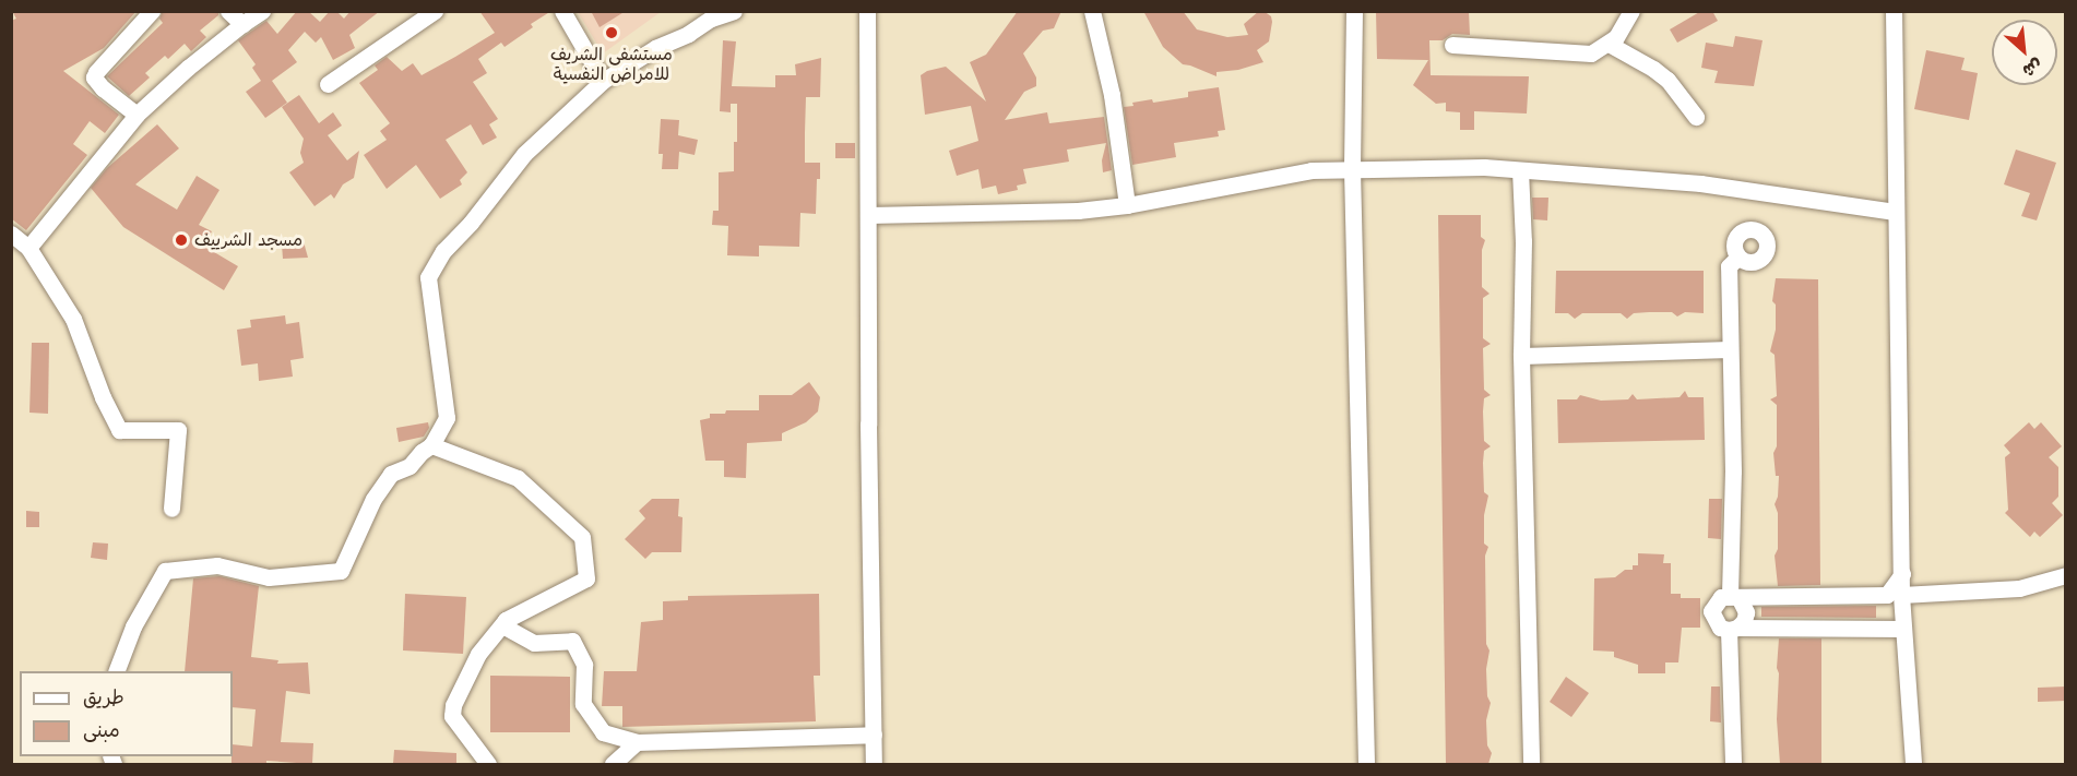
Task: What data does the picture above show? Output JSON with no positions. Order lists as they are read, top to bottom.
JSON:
{
  "places": ["مستشفى الشريف للامراض النفسية", "مسجد الشرييف"],
  "legend": ["طريق", "مبنى"],
  "north": "bottom right"
}
